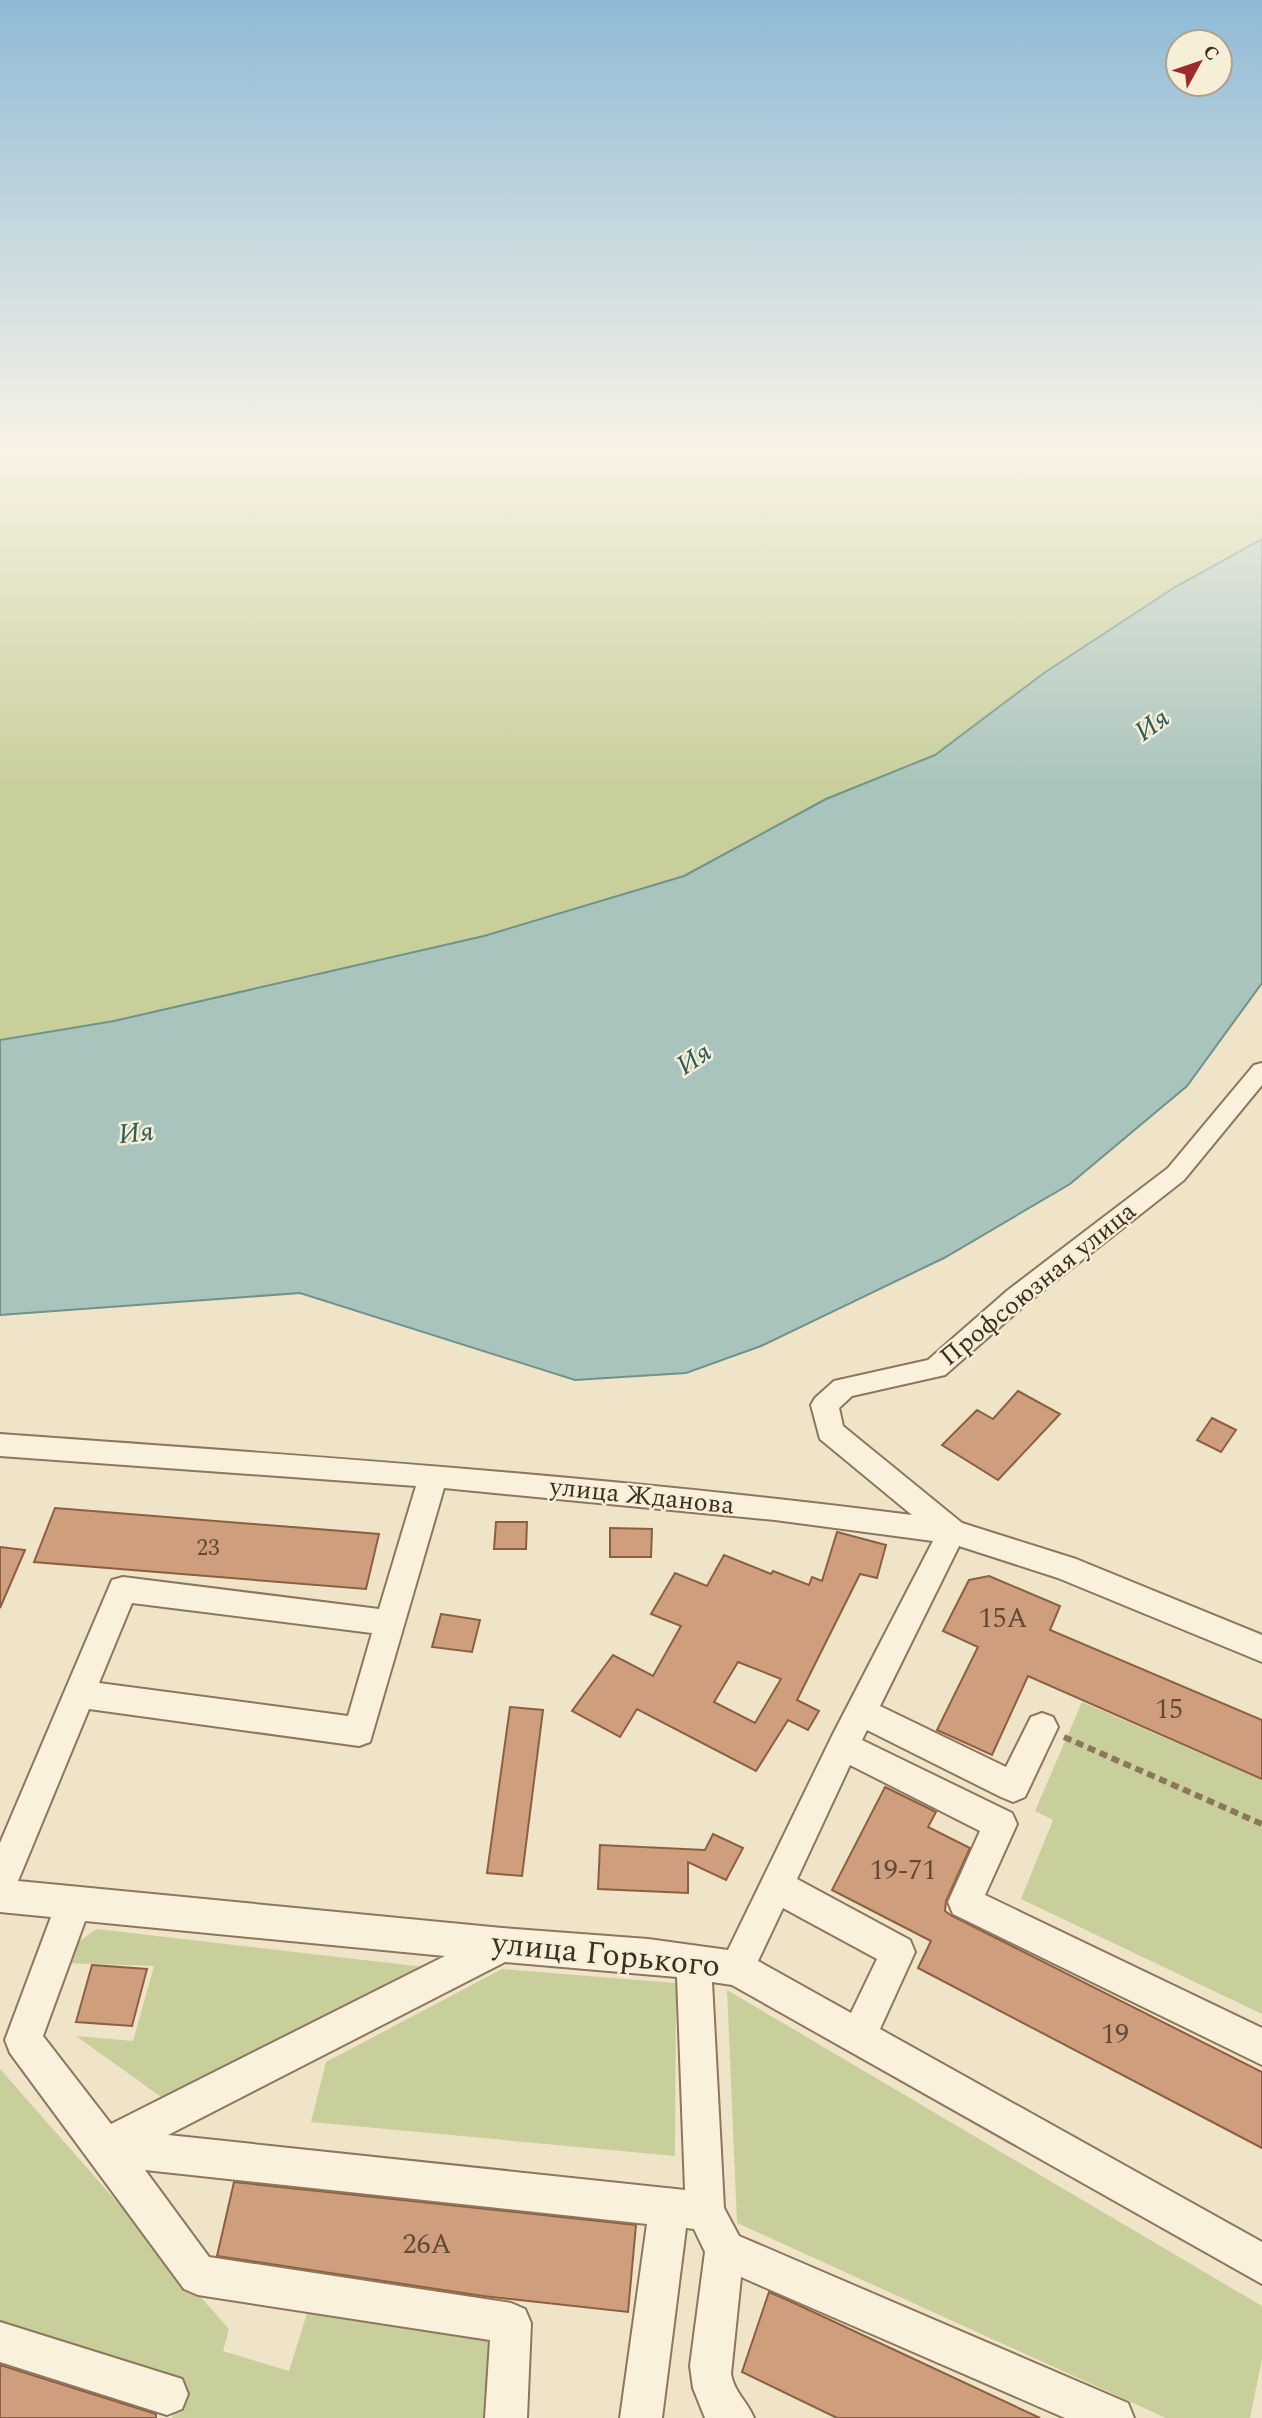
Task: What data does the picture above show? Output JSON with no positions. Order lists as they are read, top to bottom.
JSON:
{
  "streets": {
    "street": ["Профсоюзная улица", "улица Жданова", "улица Горького"]
  },
  "crossings": [
    ["Профсоюзная улица", "улица Жданова"]
  ],
  "water": ["Ия"],
  "house_numbers": [
    "23",
    "15А",
    "15",
    "19-71",
    "19",
    "26А"
  ],
  "north": "top right"
}
